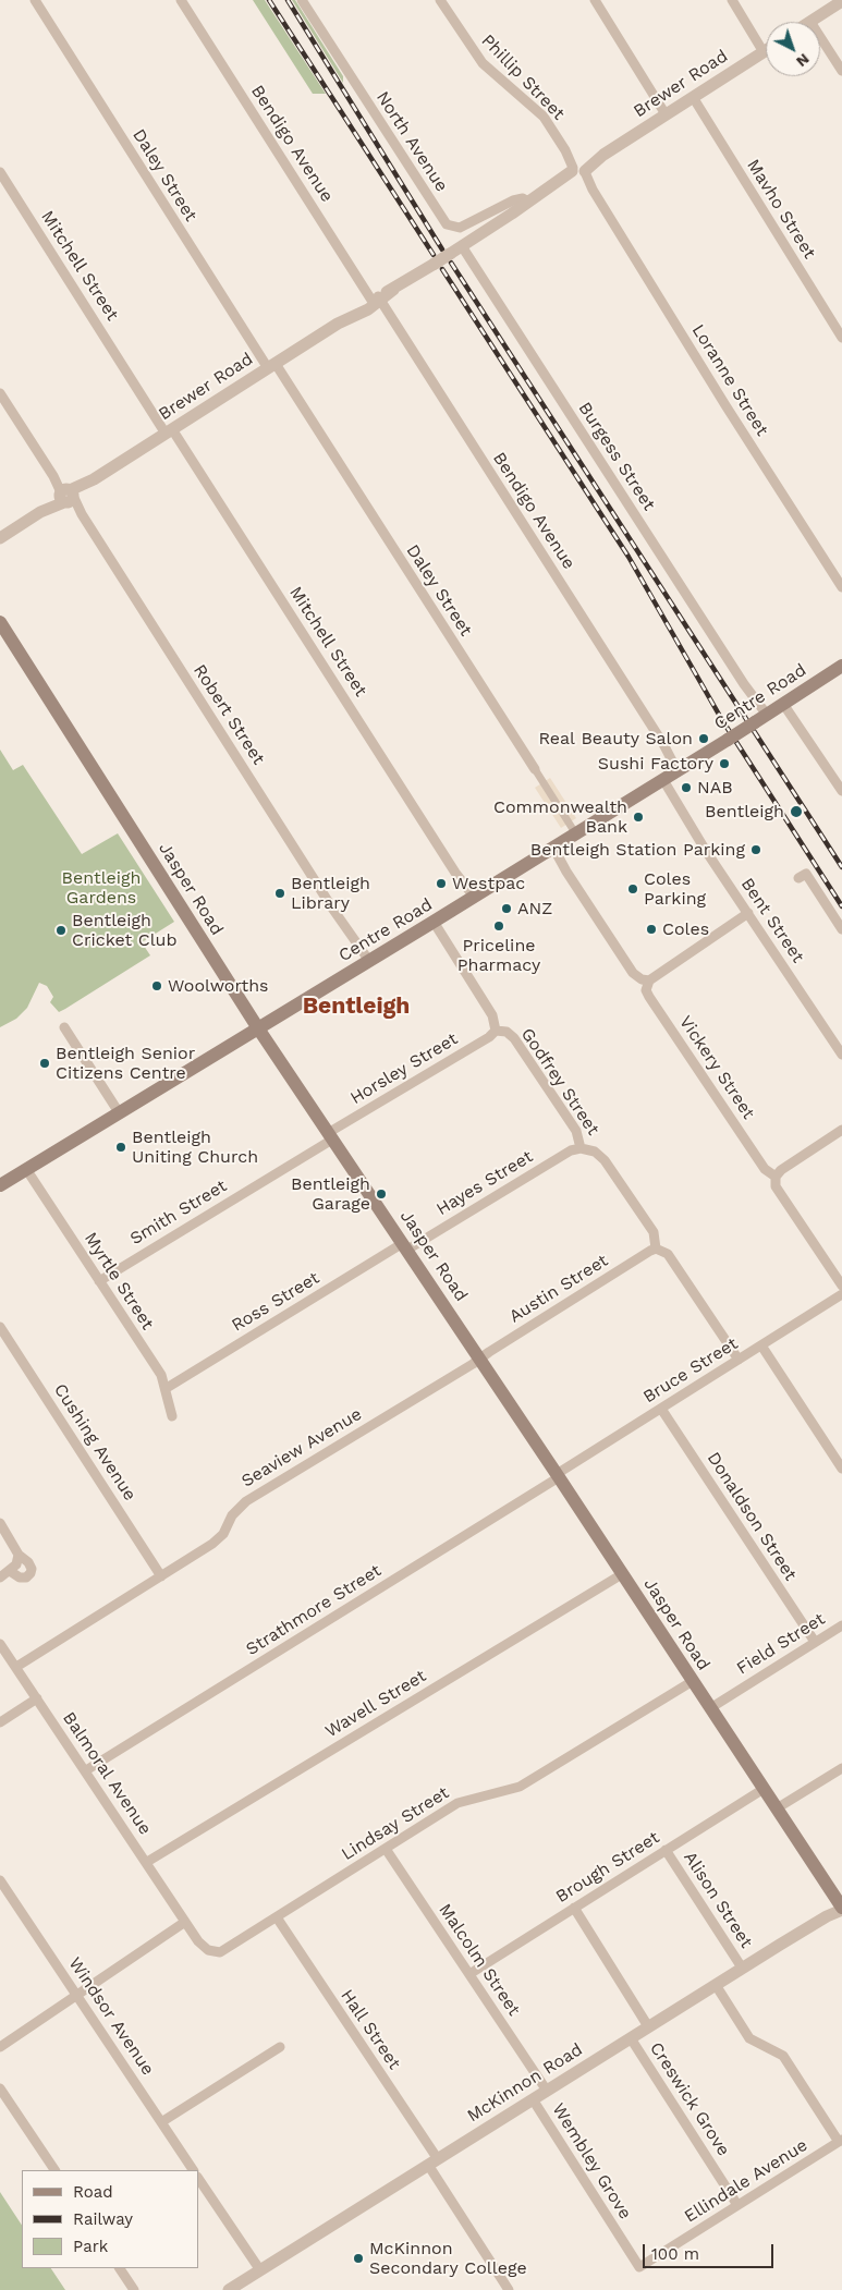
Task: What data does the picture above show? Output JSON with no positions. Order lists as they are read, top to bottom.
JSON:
{
  "streets": {
    "main road": ["Centre Road", "Jasper Road"],
    "street": [
      "Phillip Street",
      "Brewer Road",
      "North Avenue",
      "Bendigo Avenue",
      "Daley Street",
      "Mavho Street",
      "Mitchell Street",
      "Loranne Street",
      "Burgess Street",
      "Robert Street",
      "Bent Street",
      "Vickery Street",
      "Horsley Street",
      "Godfrey Street",
      "Hayes Street",
      "Smith Street",
      "Myrtle Street",
      "Austin Street",
      "Ross Street",
      "Bruce Street",
      "Cushing Avenue",
      "Seaview Avenue",
      "Donaldson Street",
      "Strathmore Street",
      "Field Street",
      "Wavell Street",
      "Balmoral Avenue",
      "Lindsay Street",
      "Brough Street",
      "Alison Street",
      "Malcolm Street",
      "Windsor Avenue",
      "Hall Street",
      "McKinnon Road",
      "Creswick Grove",
      "Wembley Grove",
      "Ellindale Avenue"
    ]
  },
  "crossings": [
    ["Phillip Street", "Brewer Road"],
    ["Phillip Street", "Loranne Street"],
    ["Brewer Road", "North Avenue"],
    ["Brewer Road", "Bendigo Avenue"],
    ["Brewer Road", "Daley Street"],
    ["Brewer Road", "Mavho Street"],
    ["Brewer Road", "Mitchell Street"],
    ["Brewer Road", "Loranne Street"],
    ["Brewer Road", "Burgess Street"],
    ["Brewer Road", "Robert Street"],
    ["Bendigo Avenue", "Centre Road"],
    ["Daley Street", "Centre Road"],
    ["Mitchell Street", "Centre Road"],
    ["Burgess Street", "Centre Road"],
    ["Centre Road", "Robert Street"],
    ["Centre Road", "Jasper Road"],
    ["Centre Road", "Bent Street"],
    ["Centre Road", "Godfrey Street"],
    ["Centre Road", "Myrtle Street"],
    ["Jasper Road", "Horsley Street"],
    ["Jasper Road", "Hayes Street"],
    ["Jasper Road", "Smith Street"],
    ["Jasper Road", "Austin Street"],
    ["Jasper Road", "Ross Street"],
    ["Jasper Road", "Bruce Street"],
    ["Jasper Road", "Seaview Avenue"],
    ["Jasper Road", "Strathmore Street"],
    ["Jasper Road", "Field Street"],
    ["Jasper Road", "Wavell Street"],
    ["Jasper Road", "Lindsay Street"],
    ["Jasper Road", "Brough Street"],
    ["Jasper Road", "McKinnon Road"],
    ["Horsley Street", "Godfrey Street"],
    ["Horsley Street", "Smith Street"],
    ["Godfrey Street", "Hayes Street"],
    ["Godfrey Street", "Austin Street"],
    ["Hayes Street", "Ross Street"],
    ["Smith Street", "Myrtle Street"],
    ["Myrtle Street", "Ross Street"],
    ["Austin Street", "Seaview Avenue"],
    ["Bruce Street", "Donaldson Street"],
    ["Bruce Street", "Strathmore Street"],
    ["Cushing Avenue", "Seaview Avenue"],
    ["Seaview Avenue", "Balmoral Avenue"],
    ["Donaldson Street", "Field Street"],
    ["Strathmore Street", "Balmoral Avenue"],
    ["Wavell Street", "Balmoral Avenue"],
    ["Balmoral Avenue", "Lindsay Street"],
    ["Lindsay Street", "Malcolm Street"],
    ["Lindsay Street", "Hall Street"],
    ["Brough Street", "Alison Street"],
    ["Brough Street", "Malcolm Street"],
    ["Alison Street", "McKinnon Road"],
    ["Malcolm Street", "McKinnon Road"],
    ["Hall Street", "McKinnon Road"],
    ["McKinnon Road", "Creswick Grove"],
    ["McKinnon Road", "Wembley Grove"],
    ["Creswick Grove", "Ellindale Avenue"],
    ["Wembley Grove", "Ellindale Avenue"]
  ],
  "districts": ["Bentleigh"],
  "parks": ["Bentleigh Gardens"],
  "places": [
    "Real Beauty Salon",
    "Sushi Factory",
    "NAB",
    "Bentleigh",
    "Commonwealth Bank",
    "Bentleigh Station Parking",
    "Westpac",
    "Coles Parking",
    "Bentleigh Library",
    "ANZ",
    "Priceline Pharmacy",
    "Coles",
    "Bentleigh Cricket Club",
    "Woolworths",
    "Bentleigh Senior Citizens Centre",
    "Bentleigh Uniting Church",
    "Bentleigh Garage",
    "McKinnon Secondary College"
  ],
  "legend": ["Road", "Railway", "Park"],
  "scale_bar": "100 m",
  "north": "bottom right"
}
